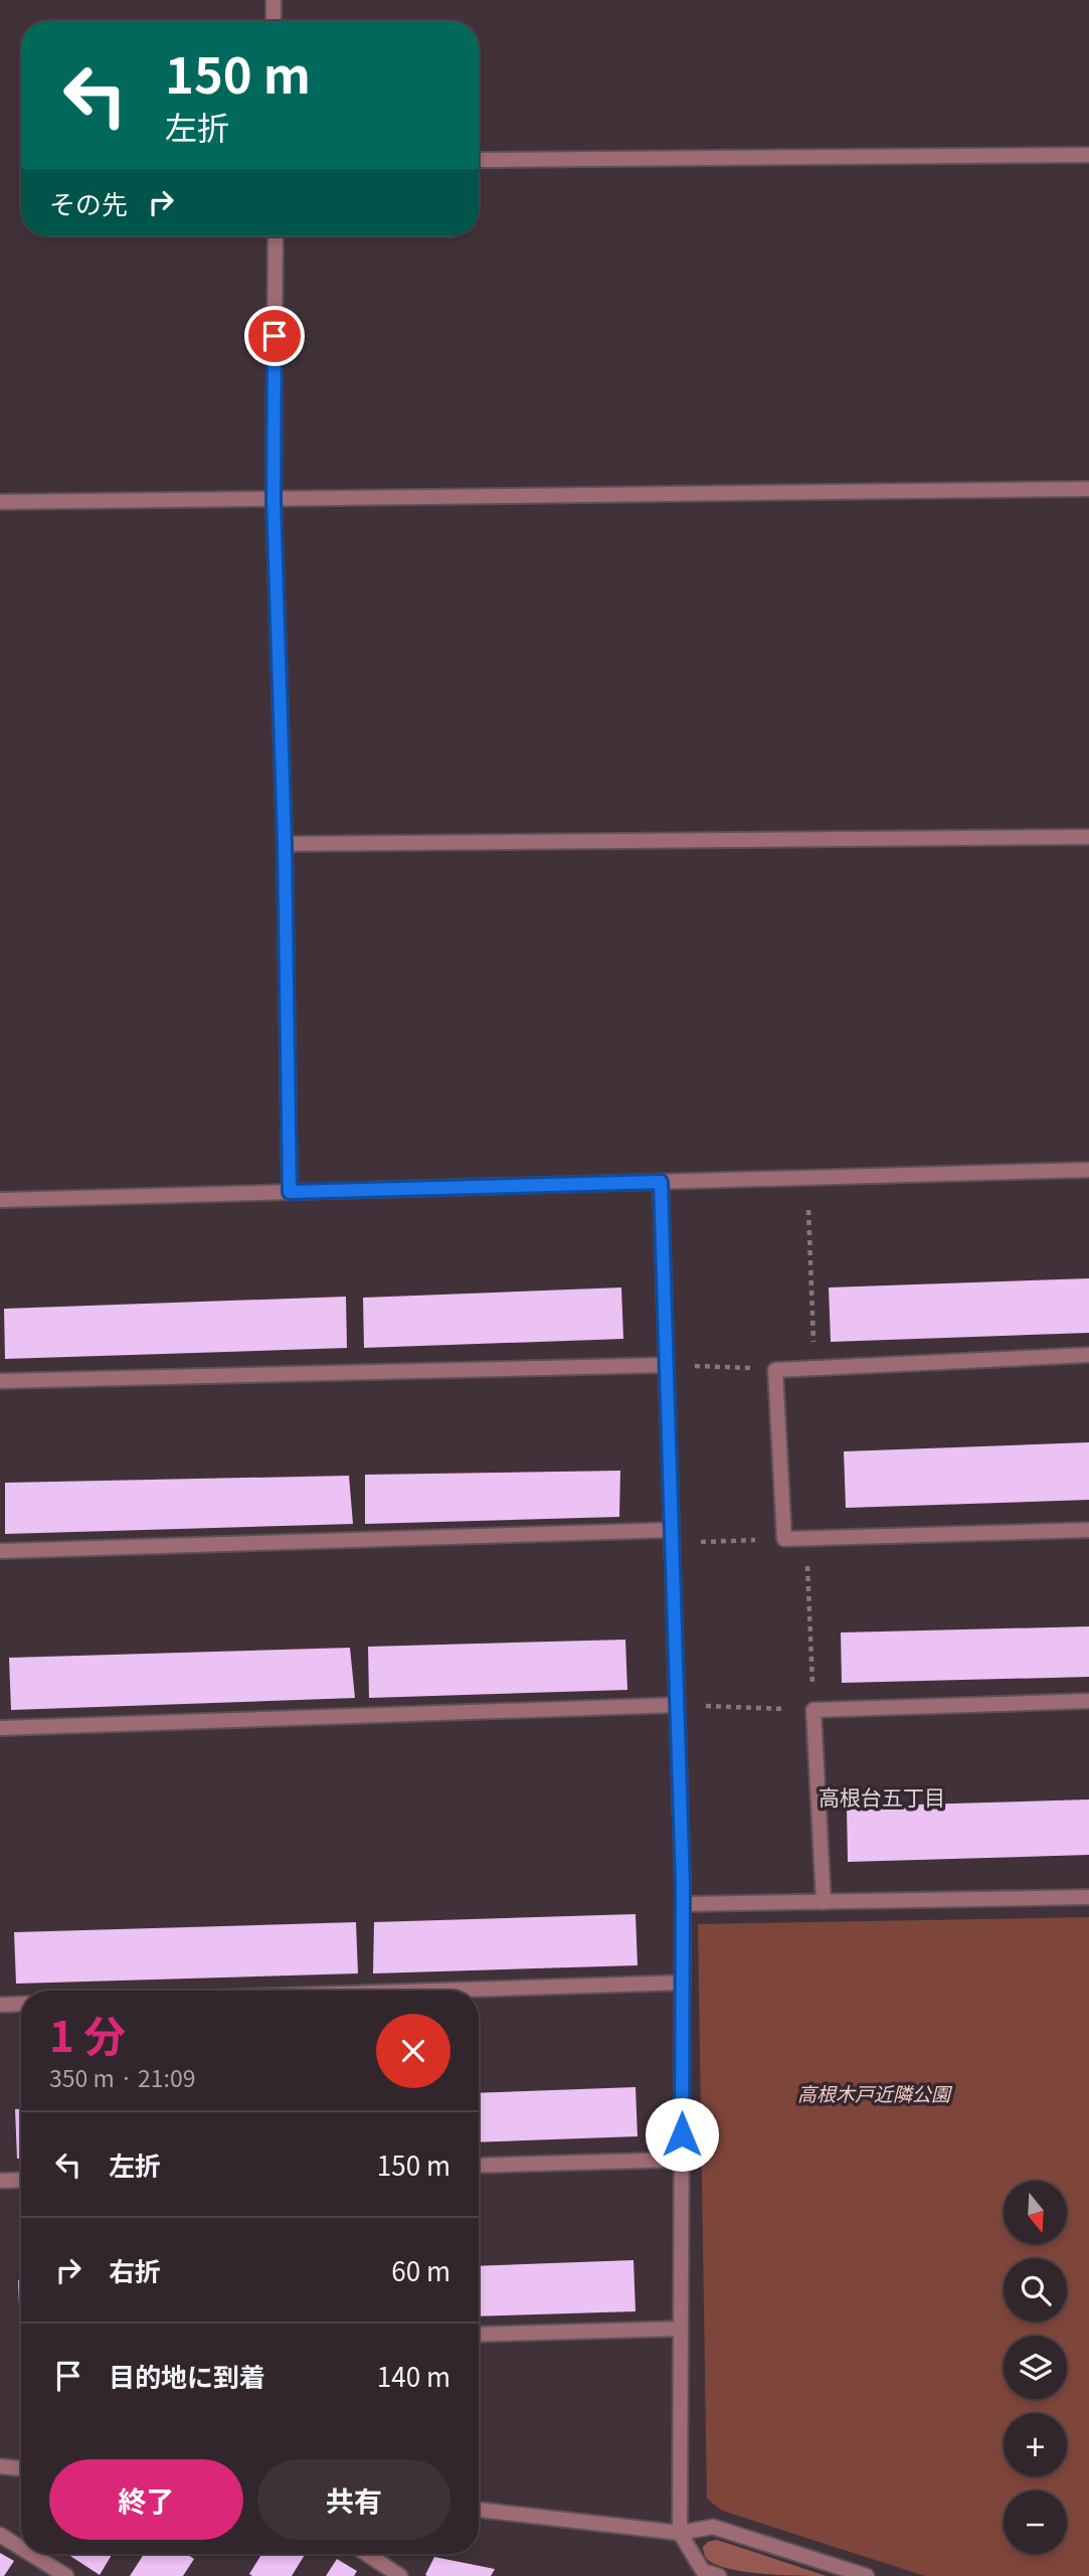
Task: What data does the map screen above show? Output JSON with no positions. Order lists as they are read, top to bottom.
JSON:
{
  "districts": ["高根台五丁目"],
  "parks": ["高根木戸近隣公園"],
  "north": "bottom",
  "page": {
    "turn": ["150 m", "左折"],
    "then": "その先",
    "heading": ["1 分", "350 m · 21:09"],
    "list": [
      {
        "name": "左折",
        "value": "150 m"
      },
      {
        "name": "右折",
        "value": "60 m"
      },
      {
        "name": "目的地に到着",
        "value": "140 m"
      }
    ],
    "map_buttons": ["+", "−"],
    "buttons": ["終了", "共有"]
  }
}
